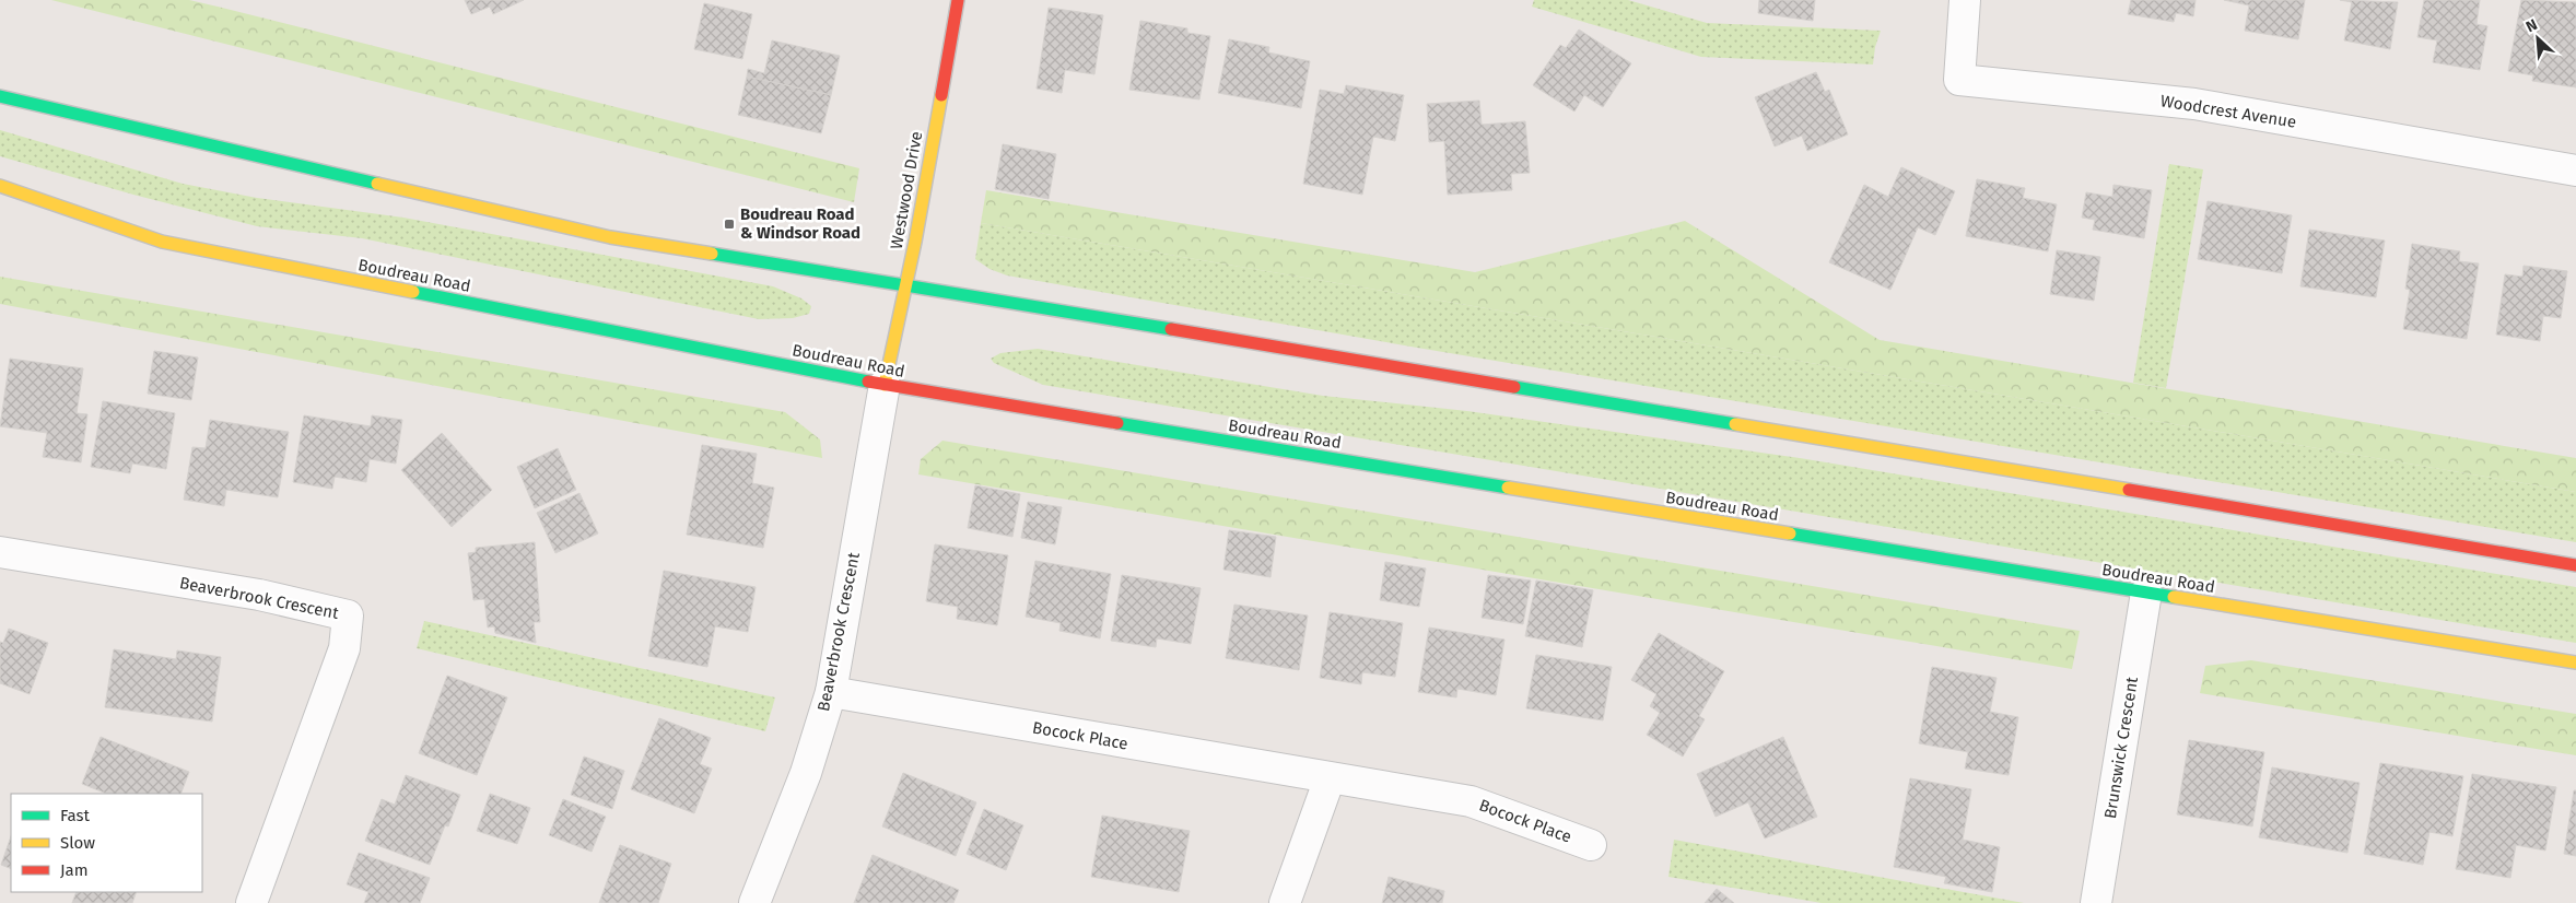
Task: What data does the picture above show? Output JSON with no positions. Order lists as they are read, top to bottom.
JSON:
{
  "streets": {
    "main road": ["Westwood Drive", "Boudreau Road"],
    "street": [
      "Woodcrest Avenue",
      "Beaverbrook Crescent",
      "Bocock Place",
      "Brunswick Crescent"
    ]
  },
  "crossings": [
    ["Westwood Drive", "Boudreau Road"],
    ["Westwood Drive", "Beaverbrook Crescent"],
    ["Boudreau Road", "Beaverbrook Crescent"],
    ["Boudreau Road", "Brunswick Crescent"],
    ["Beaverbrook Crescent", "Bocock Place"]
  ],
  "places": {
    "transit": ["Boudreau Road & Windsor Road"]
  },
  "legend": ["Fast", "Slow", "Jam"],
  "north": "top left"
}
